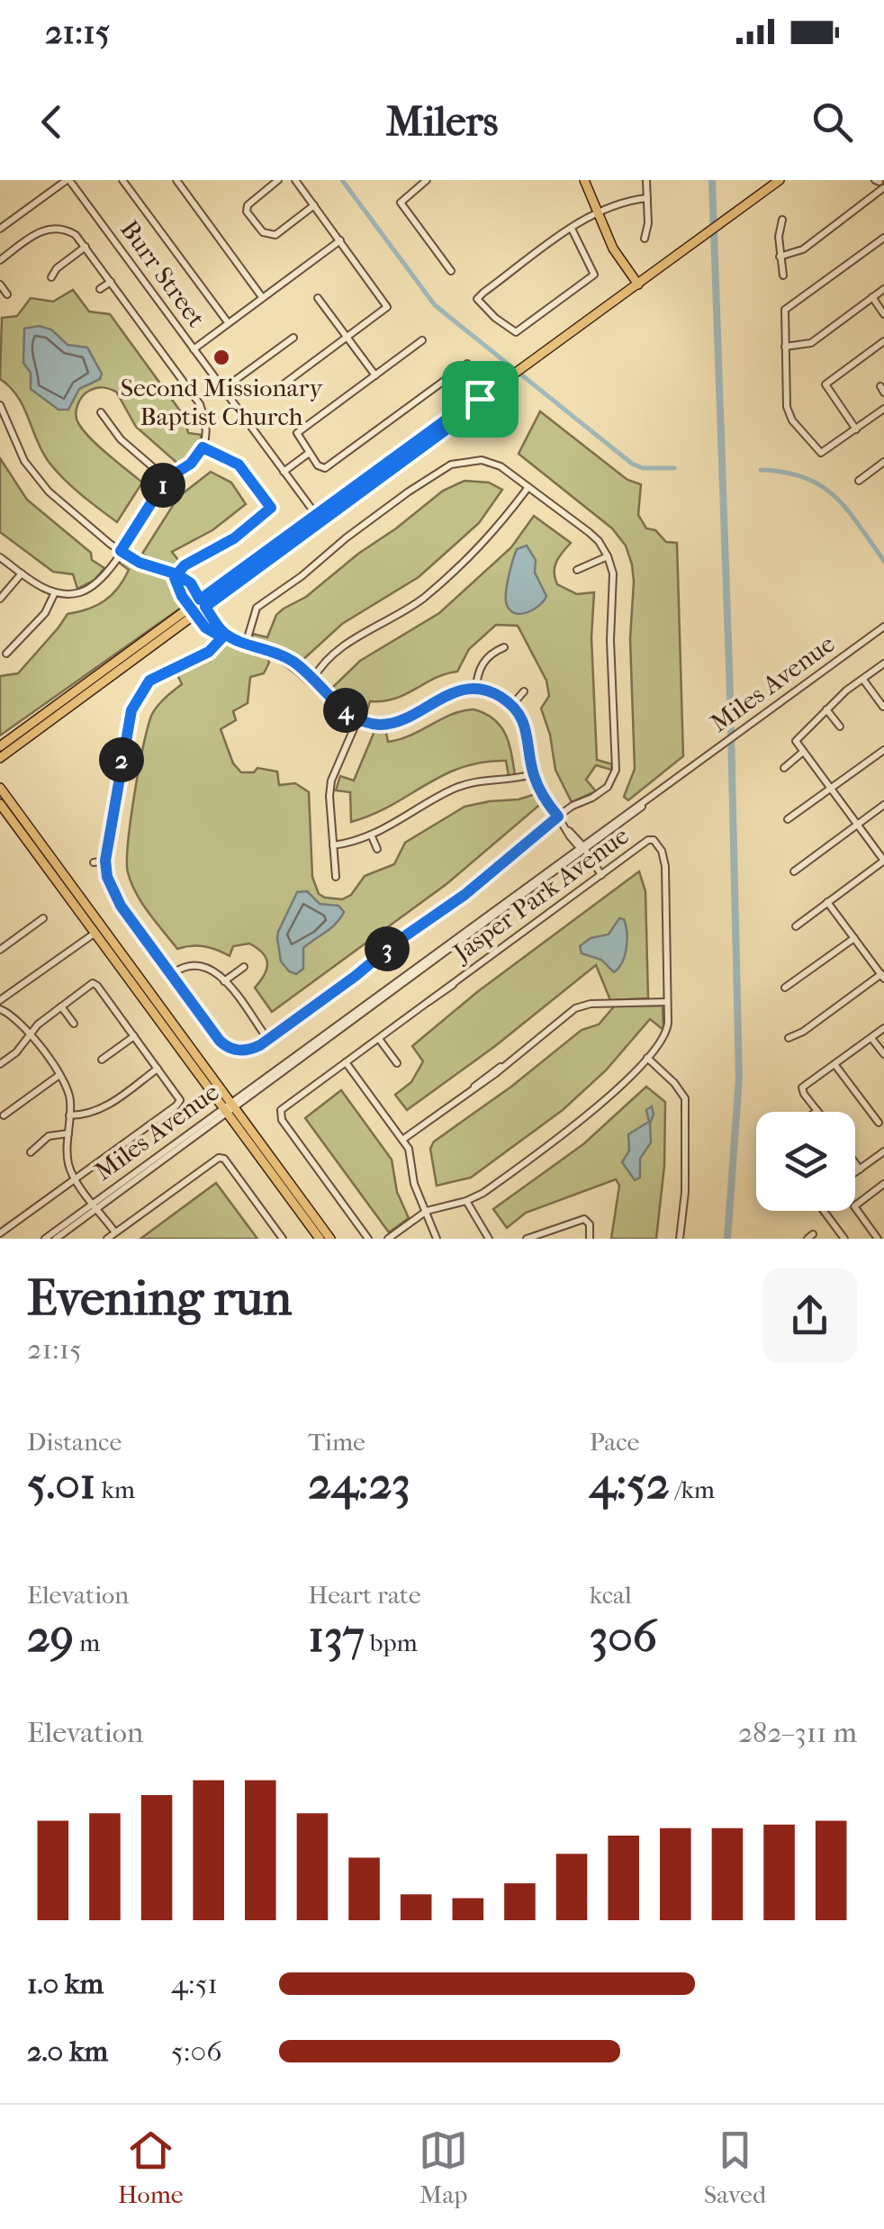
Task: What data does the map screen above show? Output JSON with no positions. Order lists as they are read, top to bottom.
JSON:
{
  "streets": {
    "street": ["Burr Street", "Miles Avenue", "Jasper Park Avenue"]
  },
  "places": ["Second Missionary Baptist Church"],
  "page": {
    "status": "21:15",
    "header": "Milers",
    "pins": [
      "1",
      "4",
      "2",
      "3"
    ],
    "heading": ["Evening run", "21:15"],
    "stats": [
      ["Distance", "5.01 km"],
      ["Time", "24:23"],
      ["Pace", "4:52 /km"],
      ["Elevation", "29 m"],
      ["Heart rate", "137 bpm"],
      ["kcal", "306"]
    ],
    "chart": ["Elevation", "282–311 m"],
    "list": [
      {
        "name": "1.0 km",
        "note": "4:51"
      },
      {
        "name": "2.0 km",
        "note": "5:06"
      }
    ],
    "tabs": ["Home", "Map", "Saved"]
  }
}
